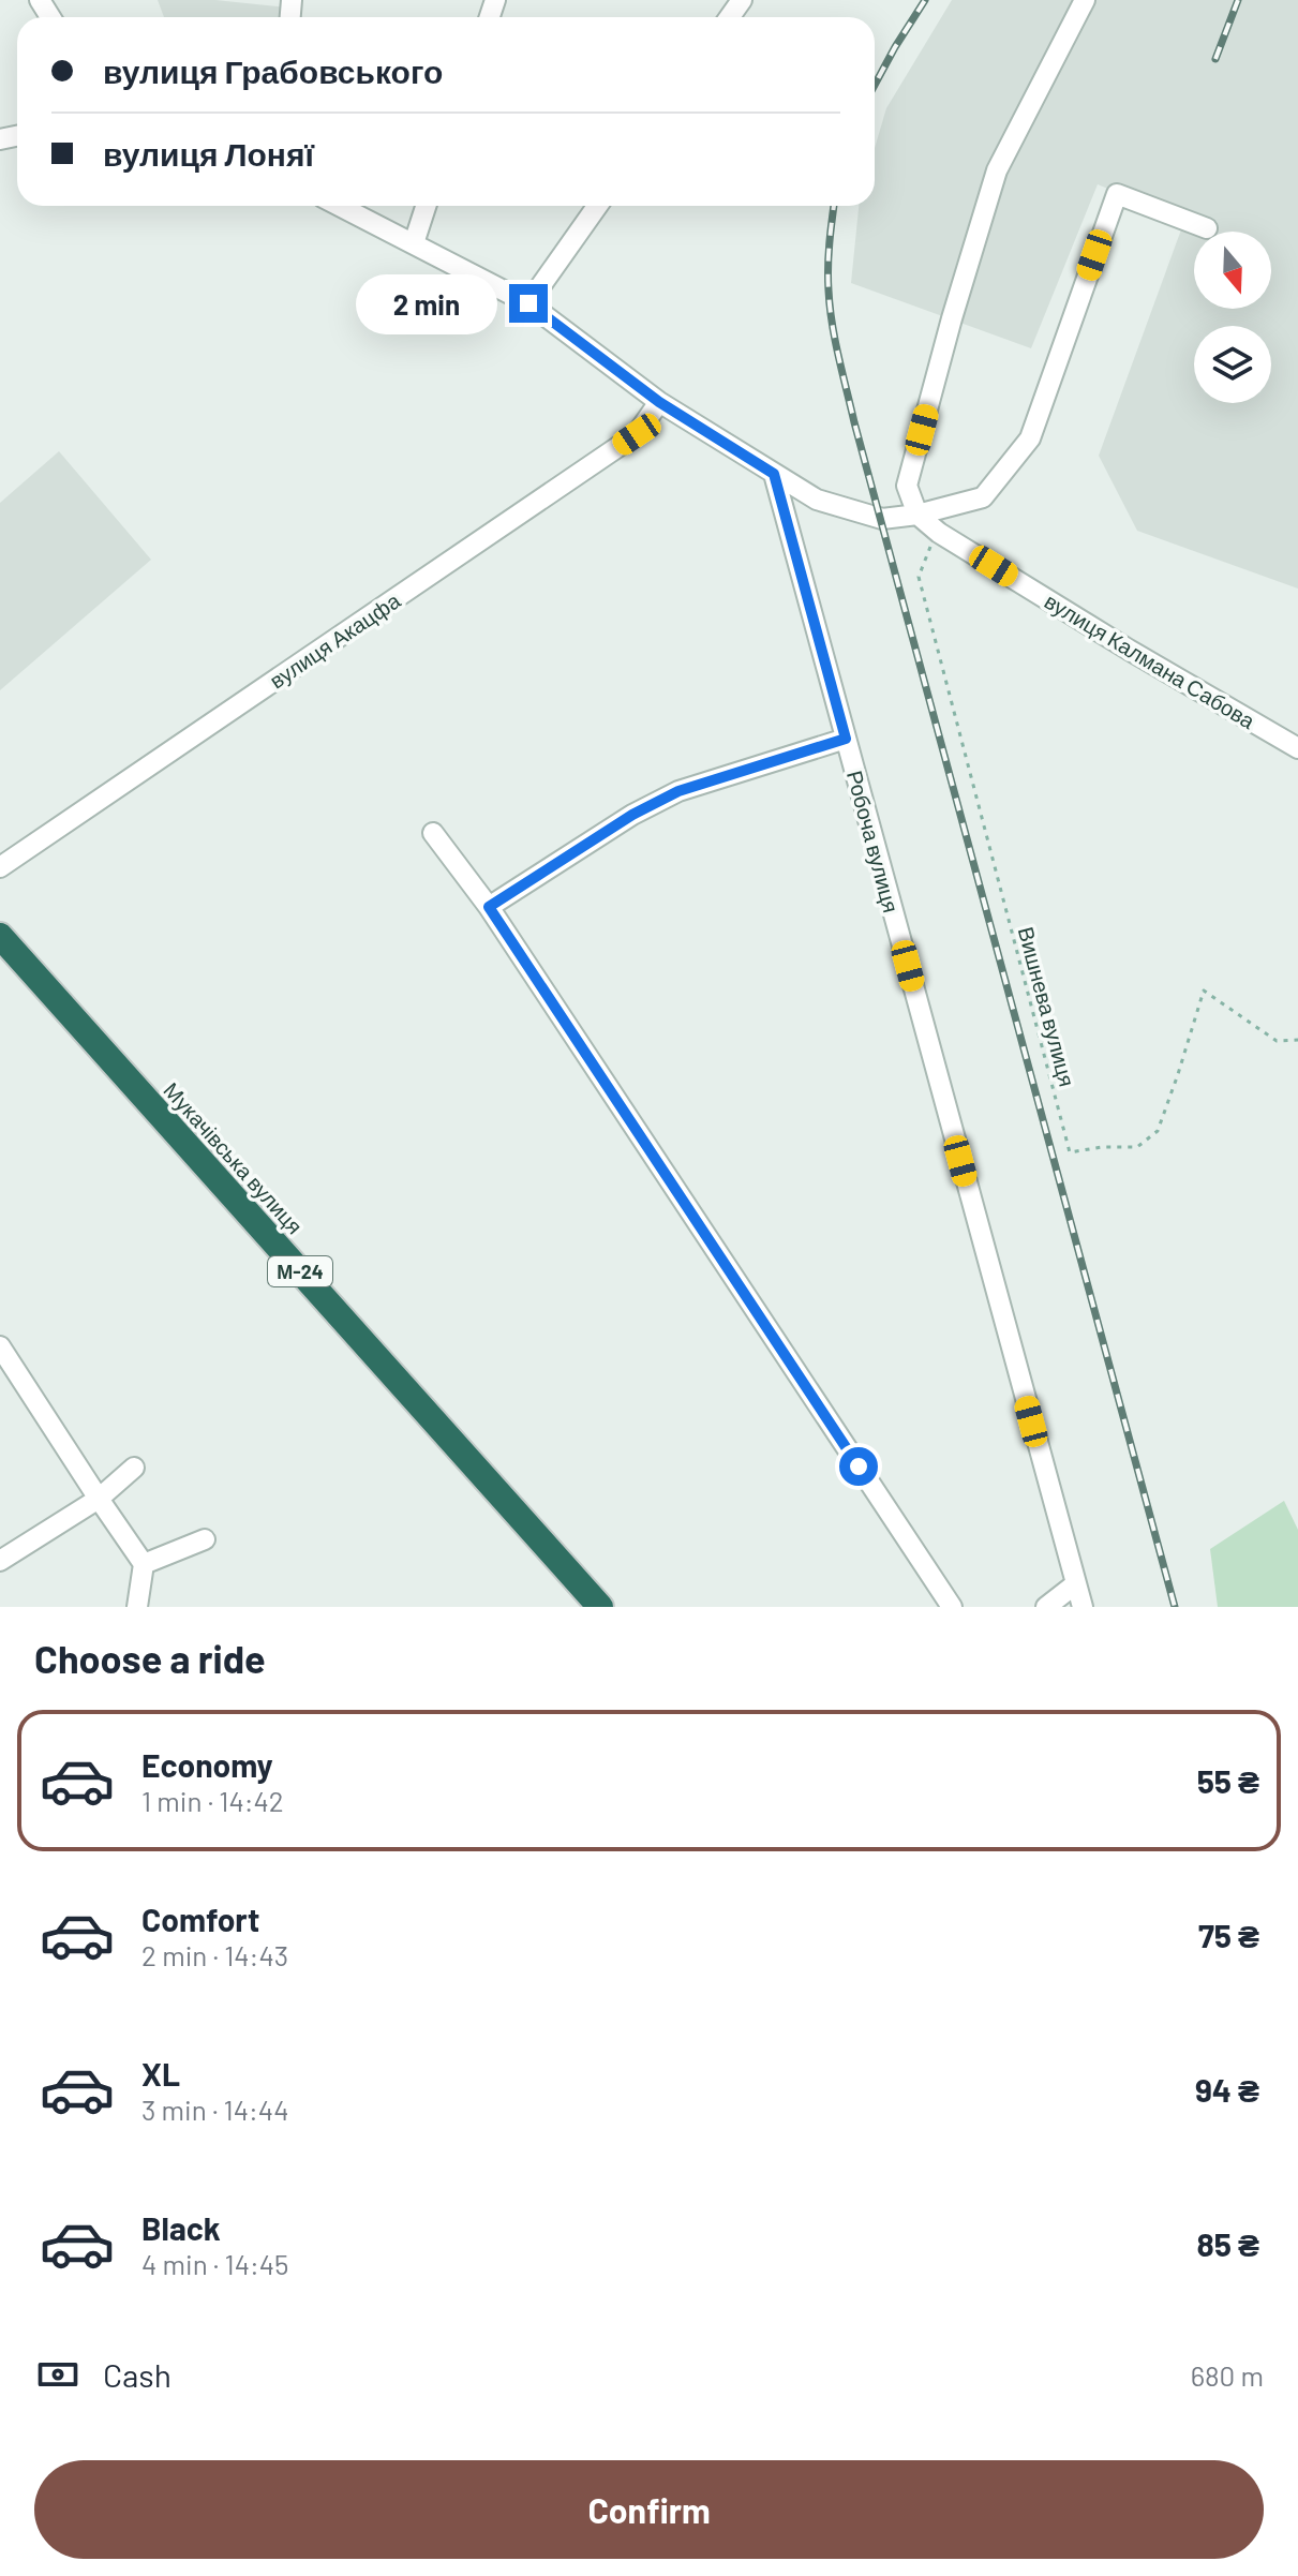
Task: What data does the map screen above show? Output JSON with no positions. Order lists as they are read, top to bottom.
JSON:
{
  "streets": {
    "highway": ["Мукачівська вулиця", "М-24"],
    "street": ["вулиця Акацфа", "вулиця Калмана Сабова", "Робоча вулиця"],
    "path": ["Вишнева вулиця"]
  },
  "crossings": [
    ["вулиця Калмана Сабова", "Вишнева вулиця"]
  ],
  "north": "bottom",
  "page": {
    "banner": ["вулиця Грабовського", "вулиця Лоняї"],
    "bubble": "2 min",
    "heading": "Choose a ride",
    "list": [
      {
        "name": "Economy",
        "note": "1 min · 14:42",
        "value": "55 ₴"
      },
      {
        "name": "Comfort",
        "note": "2 min · 14:43",
        "value": "75 ₴"
      },
      {
        "name": "XL",
        "note": "3 min · 14:44",
        "value": "94 ₴"
      },
      {
        "name": "Black",
        "note": "4 min · 14:45",
        "value": "85 ₴"
      }
    ],
    "pay": ["Cash", "680 m"],
    "buttons": "Confirm"
  }
}
